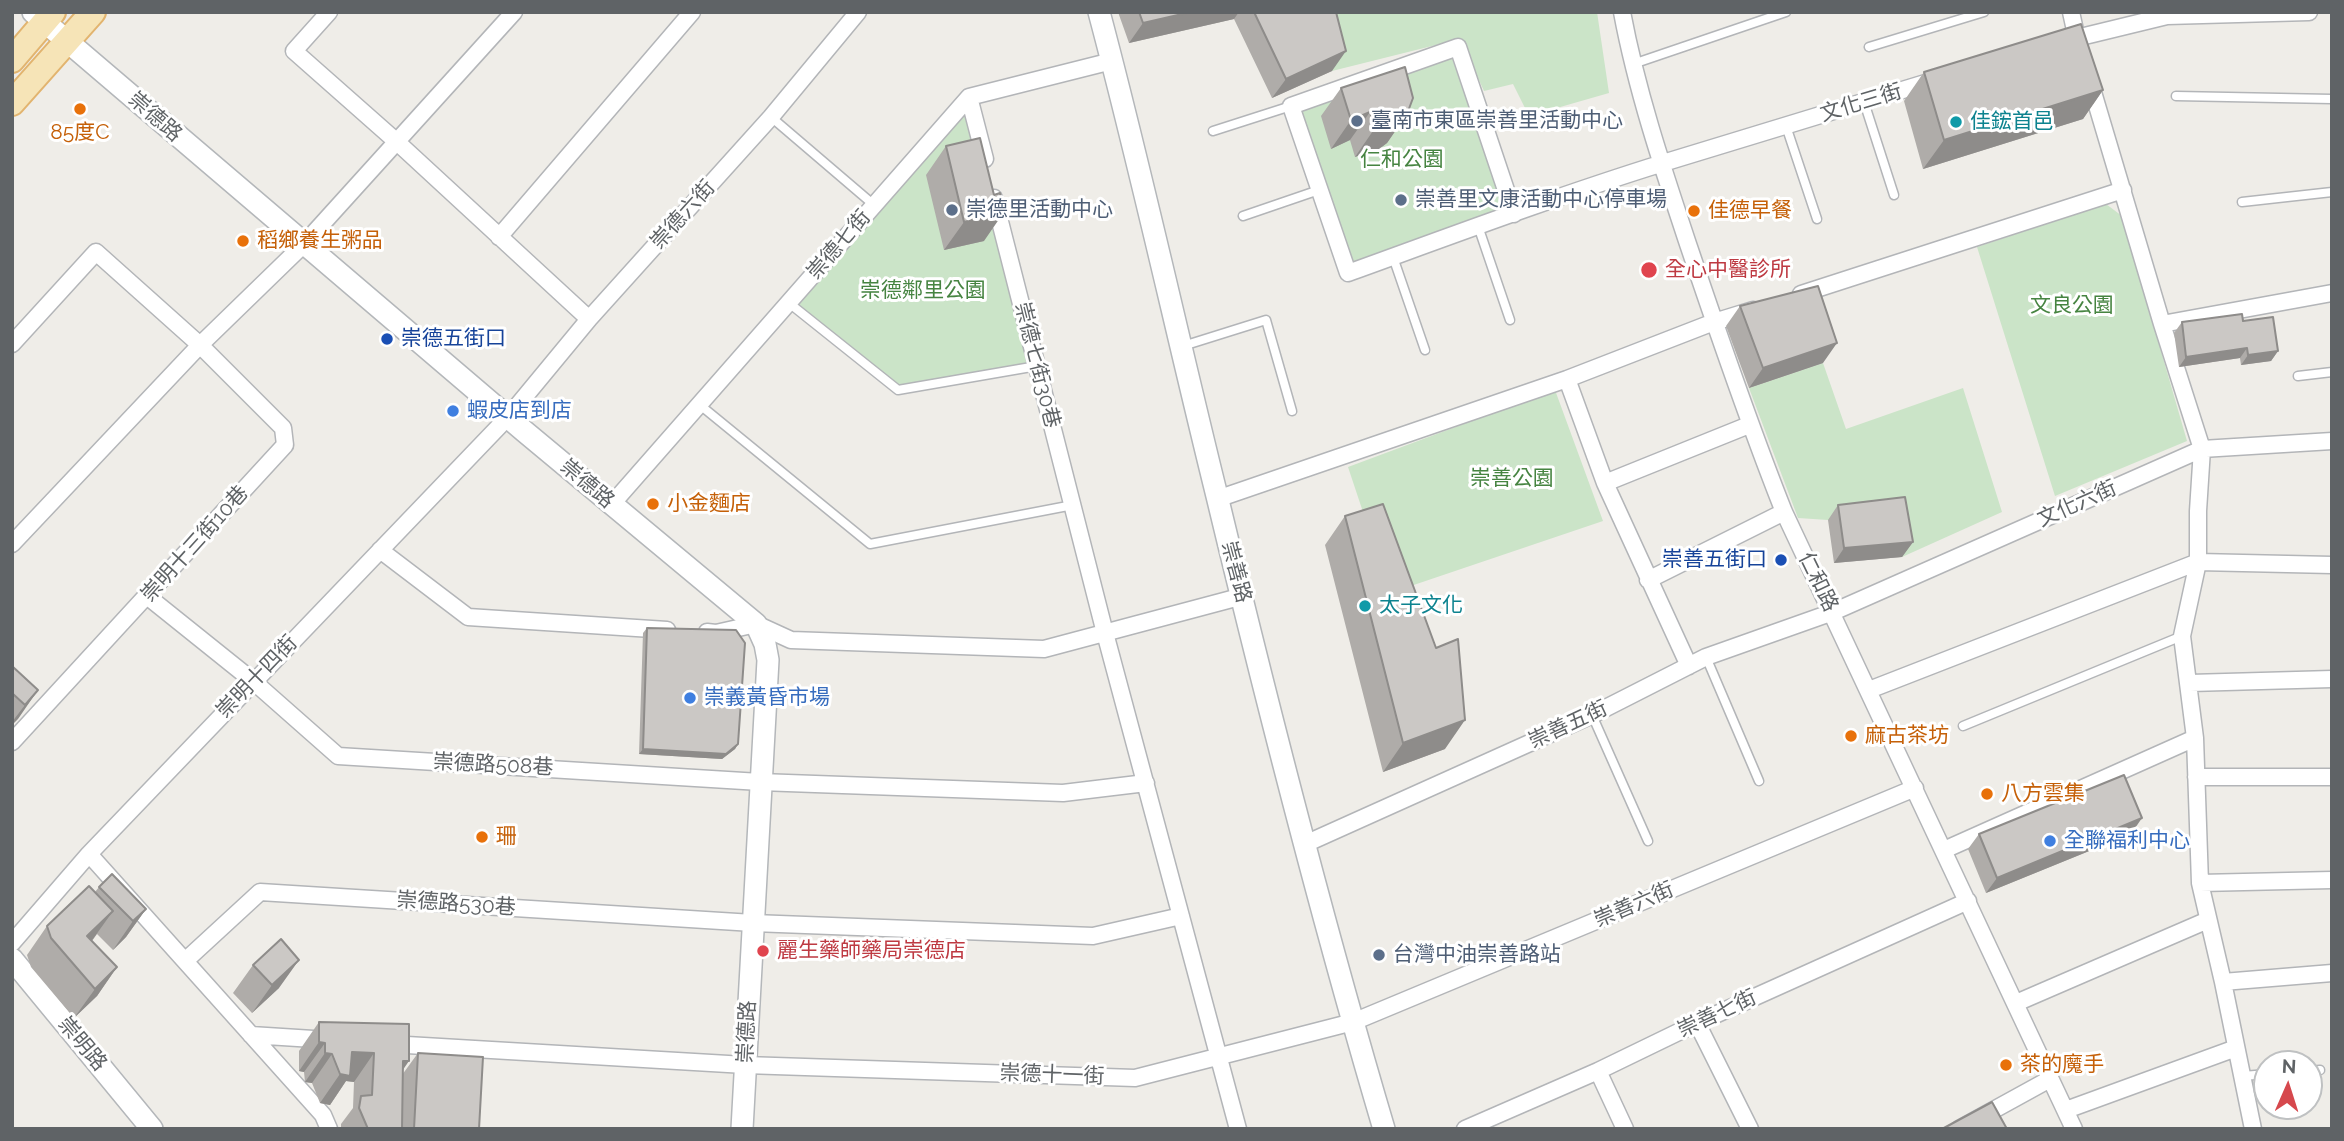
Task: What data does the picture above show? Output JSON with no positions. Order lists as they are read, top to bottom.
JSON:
{
  "streets": {
    "street": [
      "文化三街",
      "崇德路",
      "崇德六街",
      "崇德七街",
      "崇德七街30巷",
      "文化六街",
      "崇明十三街10巷",
      "崇善路",
      "仁和路",
      "崇明十四街",
      "崇善五街",
      "崇德路508巷",
      "崇德路530巷",
      "崇善六街",
      "崇善七街",
      "崇明路",
      "崇德十一街"
    ]
  },
  "crossings": [
    ["文化三街", "仁和路"],
    ["崇德路", "崇德六街"],
    ["崇德路", "崇德七街"],
    ["崇德路", "崇明十四街"],
    ["崇德路", "崇德路508巷"],
    ["崇德路", "崇德路530巷"],
    ["崇德路", "崇德十一街"],
    ["崇德六街", "崇明十四街"],
    ["崇德七街", "崇德七街30巷"],
    ["崇德七街30巷", "崇德路508巷"],
    ["崇德七街30巷", "崇德路530巷"],
    ["崇德七街30巷", "崇德十一街"],
    ["文化六街", "仁和路"],
    ["文化六街", "崇善五街"],
    ["崇明十三街10巷", "崇德路508巷"],
    ["崇善路", "崇善五街"],
    ["崇善路", "崇善六街"],
    ["崇善路", "崇德十一街"],
    ["仁和路", "崇善五街"],
    ["仁和路", "崇善六街"],
    ["仁和路", "崇善七街"],
    ["崇明十四街", "崇德路508巷"],
    ["崇善六街", "崇德十一街"]
  ],
  "parks": [
    "仁和公園",
    "崇德鄰里公園",
    "文良公園",
    "崇善公園"
  ],
  "places": [
    "85度C",
    "臺南市東區崇善里活動中心",
    "佳鋐首邑",
    "崇善里文康活動中心停車場",
    "崇德里活動中心",
    "佳德早餐",
    "稻鄉養生粥品",
    "全心中醫診所",
    "崇德五街口",
    "蝦皮店到店",
    "小金麵店",
    "崇善五街口",
    "太子文化",
    "崇義黃昏市場",
    "麻古茶坊",
    "八方雲集",
    "珊",
    "全聯福利中心",
    "麗生藥師藥局崇德店",
    "台灣中油崇善路站",
    "茶的魔手"
  ],
  "north": "top"
}
